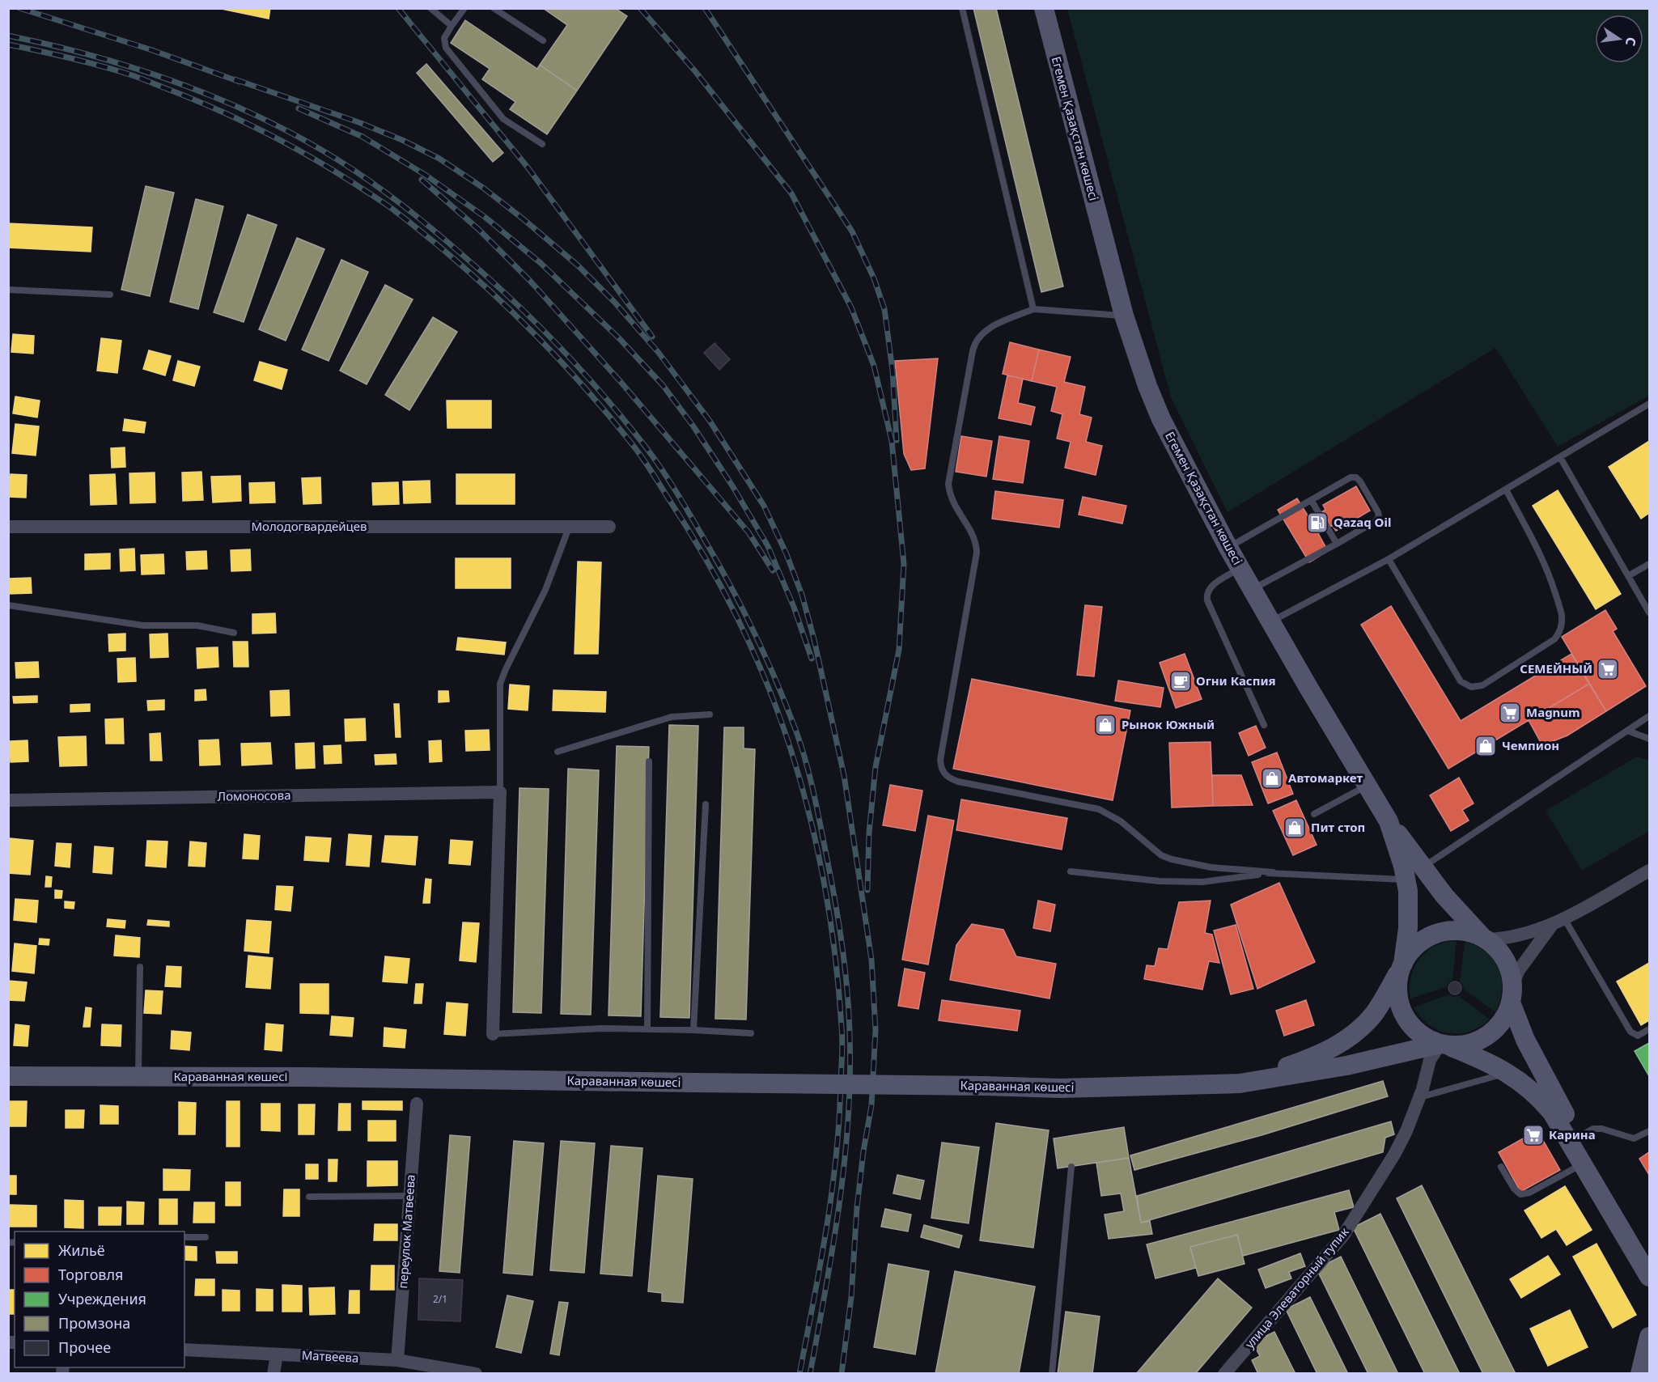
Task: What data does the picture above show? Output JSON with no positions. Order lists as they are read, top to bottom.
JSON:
{
  "streets": {
    "main road": ["Егемен Қазақстан көшесі", "Караванная көшесі"],
    "street": [
      "Молодогвардейцев",
      "Ломоносова",
      "переулок Матвеева",
      "улица Элеваторный тупик",
      "Матвеева"
    ]
  },
  "crossings": [
    ["Егемен Қазақстан көшесі", "Караванная көшесі"],
    ["Егемен Қазақстан көшесі", "улица Элеваторный тупик"],
    ["Караванная көшесі", "улица Элеваторный тупик"],
    ["переулок Матвеева", "Матвеева"]
  ],
  "places": {
    "fuel station": ["Qazaq Oil"],
    "supermarket": ["СЕМЕЙНЫЙ", "Magnum", "Карина"],
    "cafe": ["Огни Каспия"],
    "shop": [
      "Рынок Южный",
      "Чемпион",
      "Автомаркет",
      "Пит стоп"
    ]
  },
  "house_numbers": ["2/1"],
  "legend": [
    "Жильё",
    "Торговля",
    "Учреждения",
    "Промзона",
    "Прочее"
  ],
  "north": "right"
}
